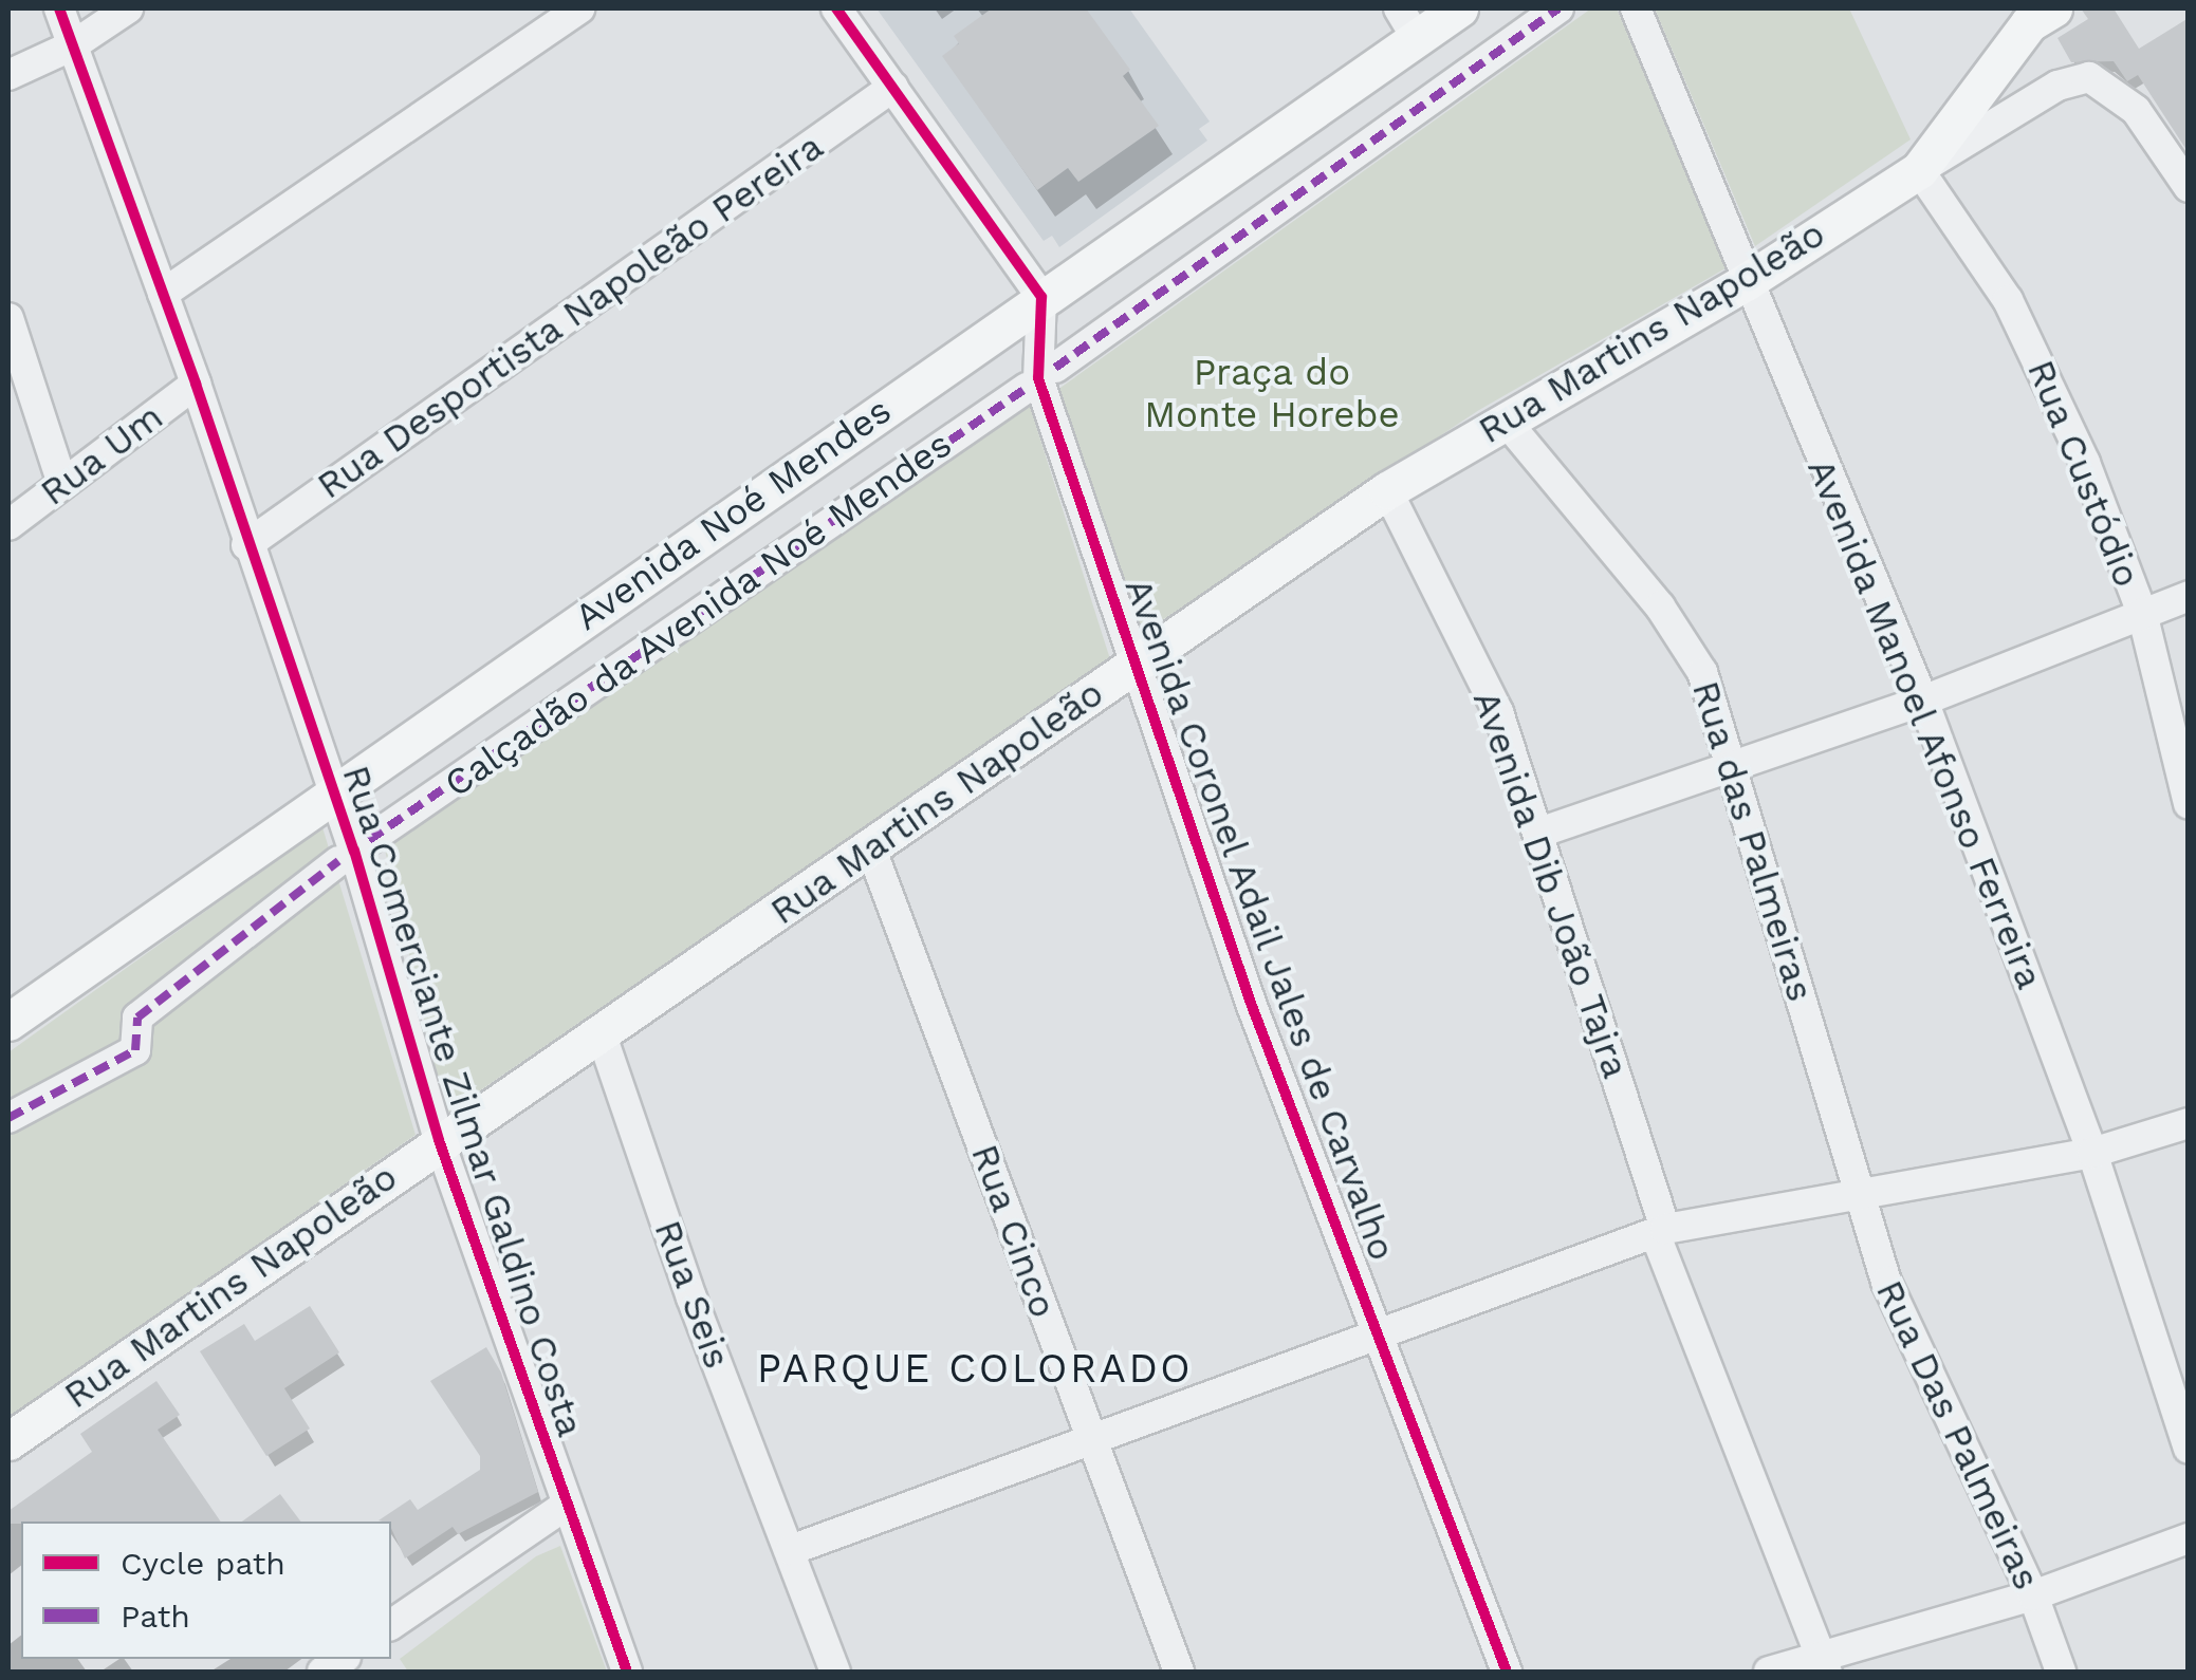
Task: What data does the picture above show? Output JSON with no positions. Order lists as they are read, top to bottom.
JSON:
{
  "streets": {
    "main road": ["Rua Martins Napoleão", "Avenida Noé Mendes"],
    "street": [
      "Rua Desportista Napoleão Pereira",
      "Rua Um",
      "Rua Custódio",
      "Calçadão da Avenida Noé Mendes",
      "Avenida Manoel Afonso Ferreira",
      "Rua das Palmeiras",
      "Avenida Dib João Tajra",
      "Avenida Coronel Adail Jales de Carvalho",
      "Rua Comerciante Zilmar Galdino Costa",
      "Rua Cinco",
      "Rua Seis",
      "Rua Das Palmeiras"
    ]
  },
  "crossings": [
    ["Rua Desportista Napoleão Pereira", "Rua Comerciante Zilmar Galdino Costa"],
    ["Rua Martins Napoleão", "Rua Custódio"],
    ["Rua Martins Napoleão", "Avenida Manoel Afonso Ferreira"],
    ["Rua Martins Napoleão", "Rua das Palmeiras"],
    ["Rua Martins Napoleão", "Avenida Dib João Tajra"],
    ["Rua Martins Napoleão", "Avenida Coronel Adail Jales de Carvalho"],
    ["Rua Martins Napoleão", "Rua Comerciante Zilmar Galdino Costa"],
    ["Rua Martins Napoleão", "Rua Cinco"],
    ["Rua Martins Napoleão", "Rua Seis"],
    ["Rua Um", "Rua Comerciante Zilmar Galdino Costa"],
    ["Avenida Noé Mendes", "Avenida Coronel Adail Jales de Carvalho"],
    ["Avenida Noé Mendes", "Rua Comerciante Zilmar Galdino Costa"],
    ["Rua das Palmeiras", "Rua Das Palmeiras"]
  ],
  "districts": ["PARQUE COLORADO"],
  "parks": ["Praça do Monte Horebe"],
  "legend": ["Cycle path", "Path"]
}
